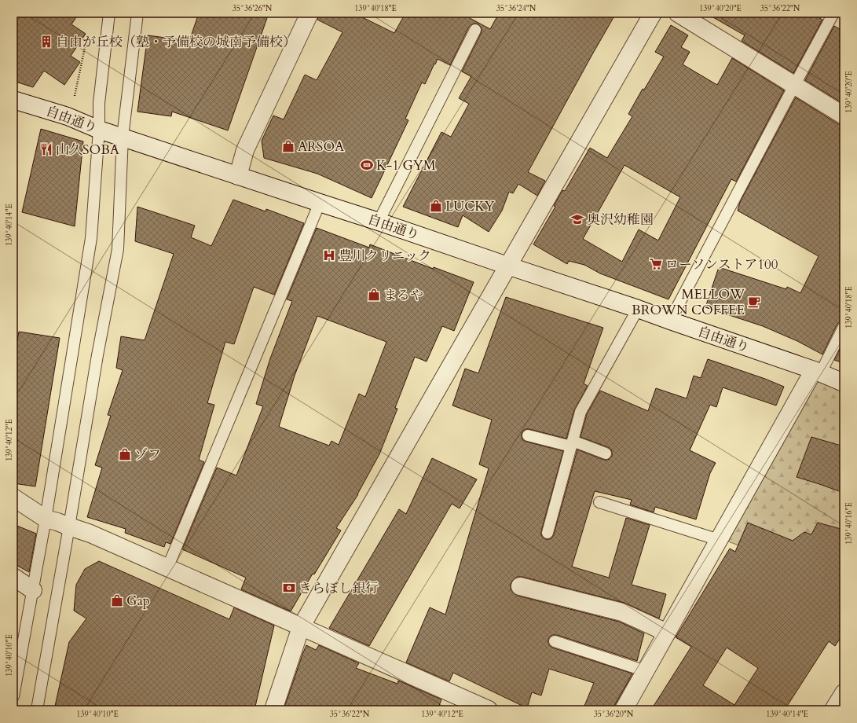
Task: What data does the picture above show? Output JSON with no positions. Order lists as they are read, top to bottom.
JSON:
{
  "streets": {
    "street": ["自由通り"]
  },
  "places": {
    "building": ["自由が丘校（塾・予備校の城南予備校）"],
    "shop": [
      "ARSOA",
      "LUCKY",
      "まるや",
      "ゾフ",
      "Gap"
    ],
    "restaurant": ["山久SOBA"],
    "sports": ["K-1 GYM"],
    "school or university": ["奥沢幼稚園"],
    "hospital": ["豊川クリニック"],
    "supermarket": ["ローソンストア100"],
    "cafe": ["MELLOW BROWN COFFEE"],
    "bank": ["きらぼし銀行"]
  },
  "coordinates": [
    "35°36'26\"N",
    "139°40'18\"E",
    "35°36'24\"N",
    "139°40'20\"E",
    "35°36'22\"N",
    "139°40'14\"E",
    "139°40'12\"E",
    "139°40'16\"E",
    "139°40'10\"E",
    "35°36'20\"N"
  ]
}
